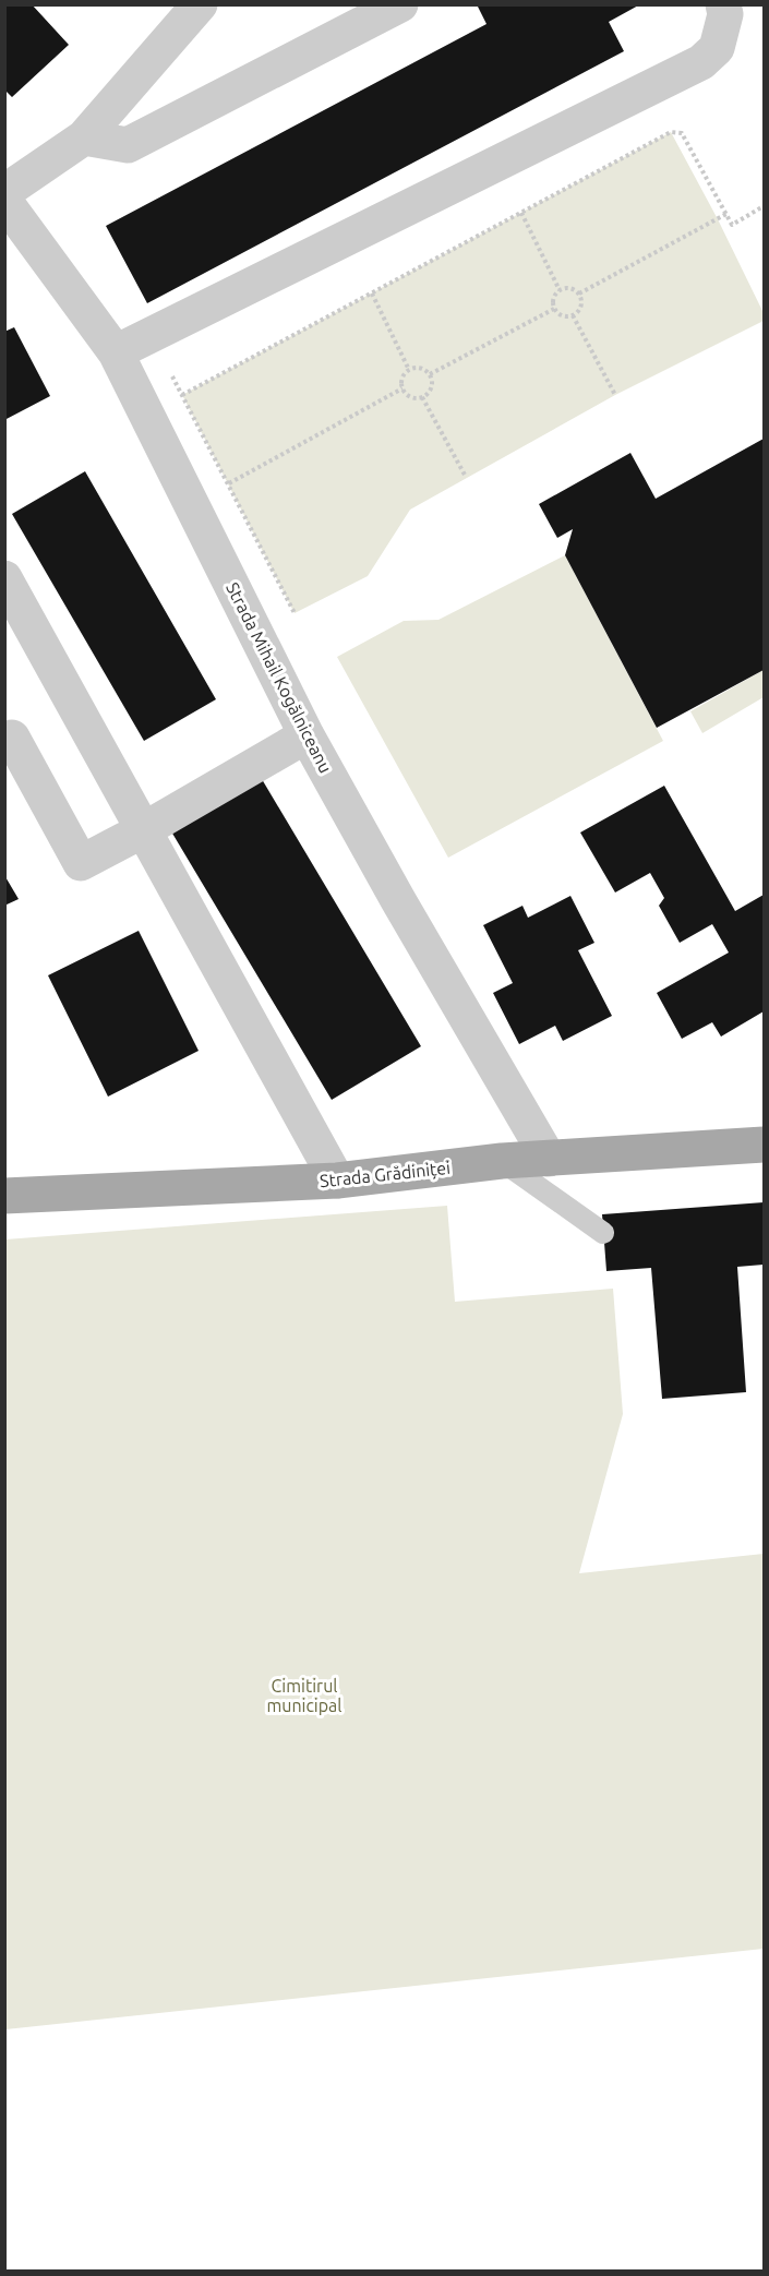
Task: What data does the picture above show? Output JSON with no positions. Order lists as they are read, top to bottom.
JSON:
{
  "streets": {
    "main road": ["Strada Grădiniței"],
    "street": ["Strada Mihail Kogălniceanu"]
  },
  "crossings": [
    ["Strada Mihail Kogălniceanu", "Strada Grădiniței"]
  ],
  "parks": ["Cimitirul municipal"]
}
